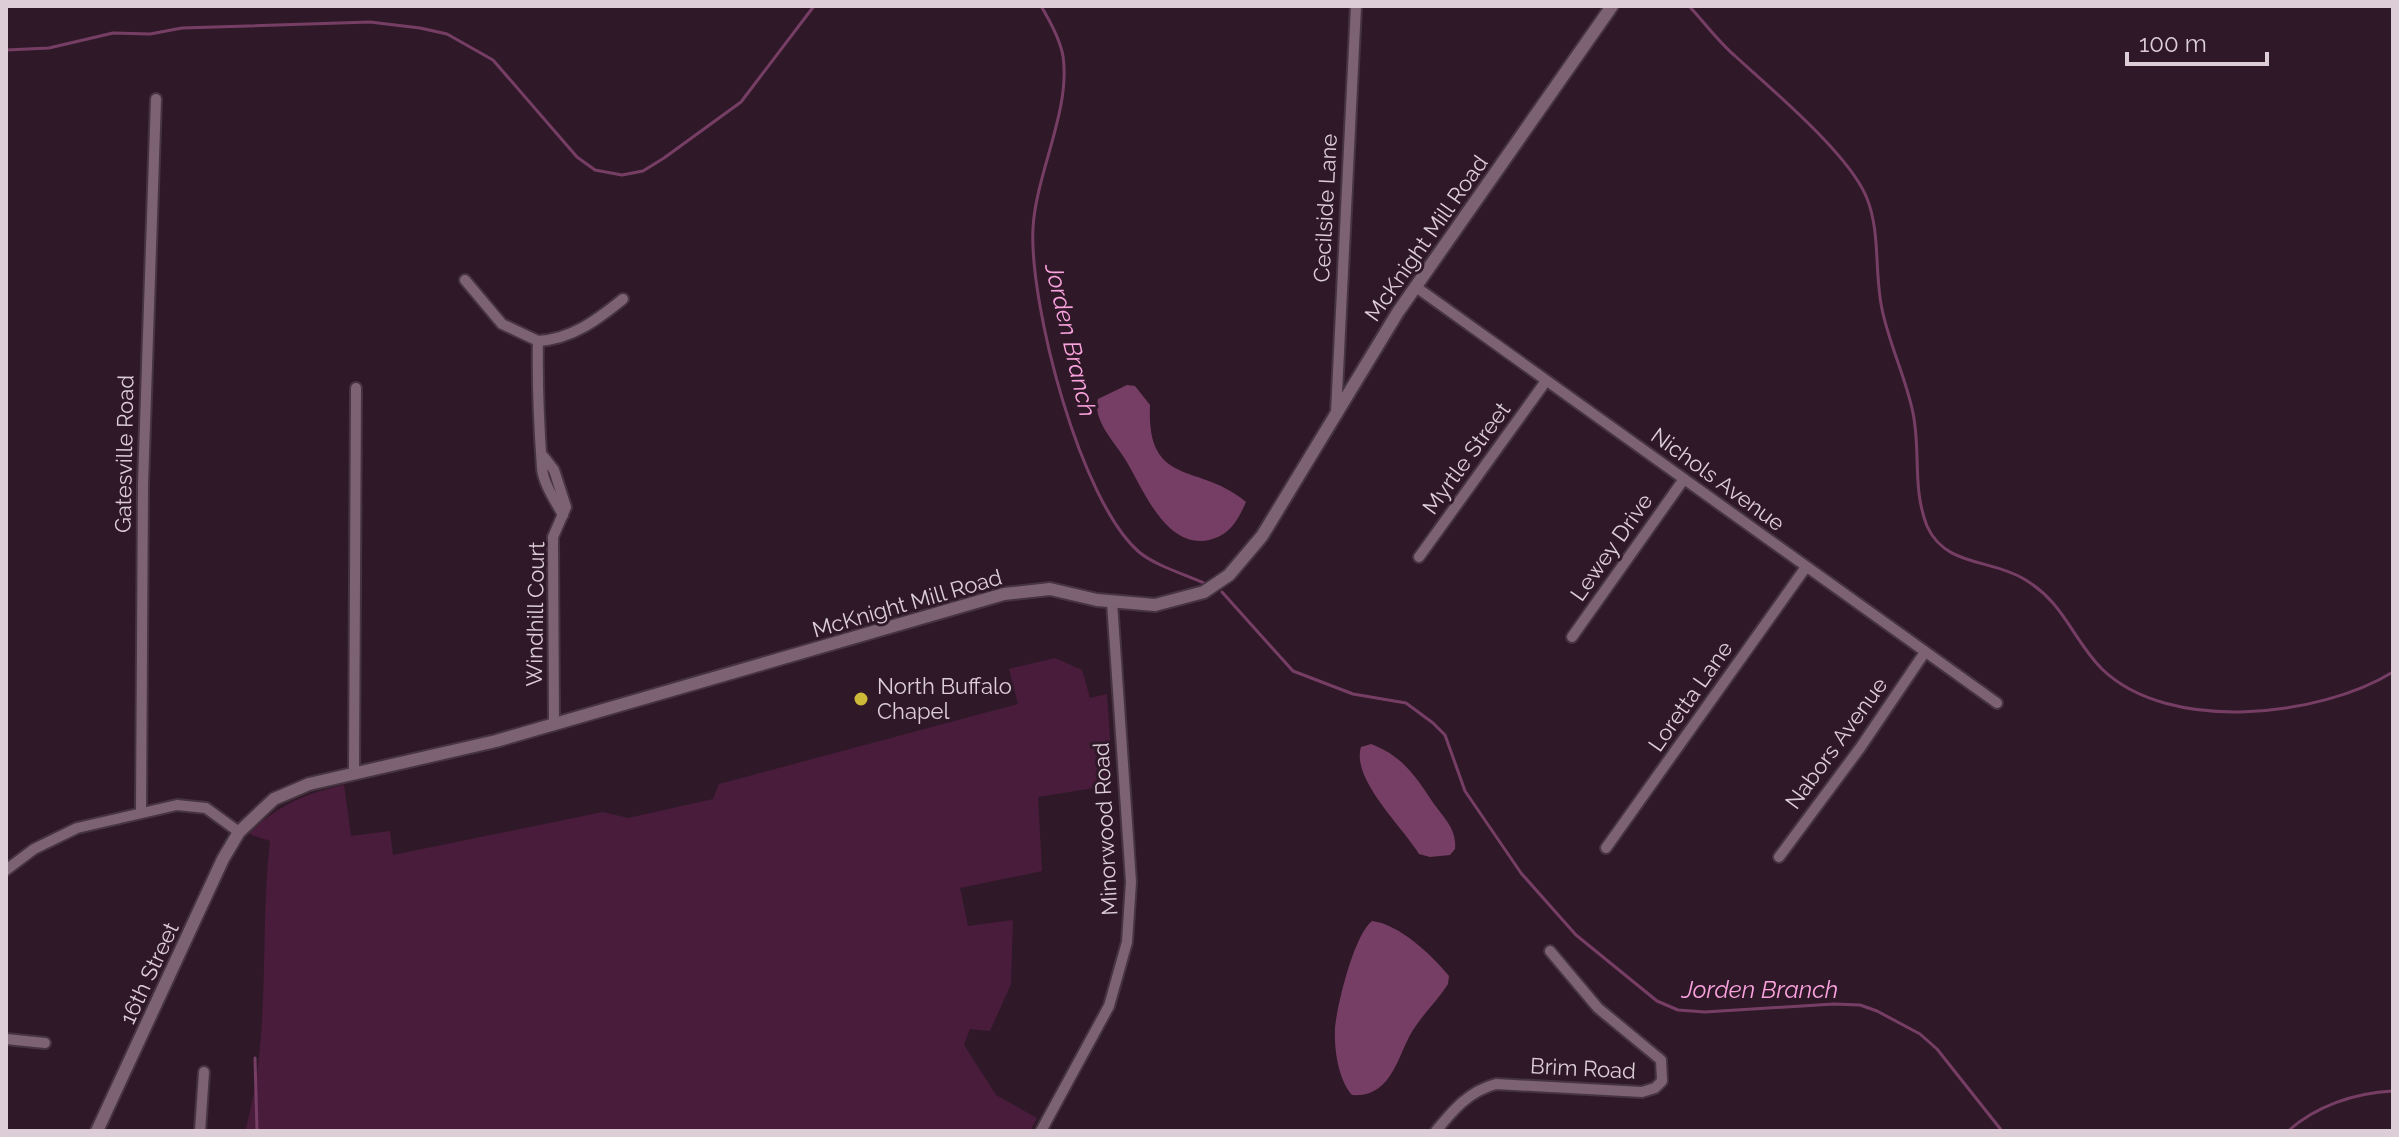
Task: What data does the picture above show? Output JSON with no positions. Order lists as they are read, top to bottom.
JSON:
{
  "streets": {
    "street": [
      "Cecilside Lane",
      "McKnight Mill Road",
      "Gatesville Road",
      "Myrtle Street",
      "Nichols Avenue",
      "Lewey Drive",
      "Windhill Court",
      "Loretta Lane",
      "Nabors Avenue",
      "Minorwood Road",
      "16th Street",
      "Brim Road"
    ]
  },
  "crossings": [
    ["Cecilside Lane", "McKnight Mill Road"],
    ["McKnight Mill Road", "Nichols Avenue"],
    ["McKnight Mill Road", "Windhill Court"],
    ["McKnight Mill Road", "Minorwood Road"],
    ["McKnight Mill Road", "16th Street"],
    ["Myrtle Street", "Nichols Avenue"],
    ["Nichols Avenue", "Lewey Drive"],
    ["Nichols Avenue", "Loretta Lane"],
    ["Nichols Avenue", "Nabors Avenue"]
  ],
  "water": ["Jorden Branch"],
  "places": ["North Buffalo Chapel"],
  "scale_bar": "100 m"
}
